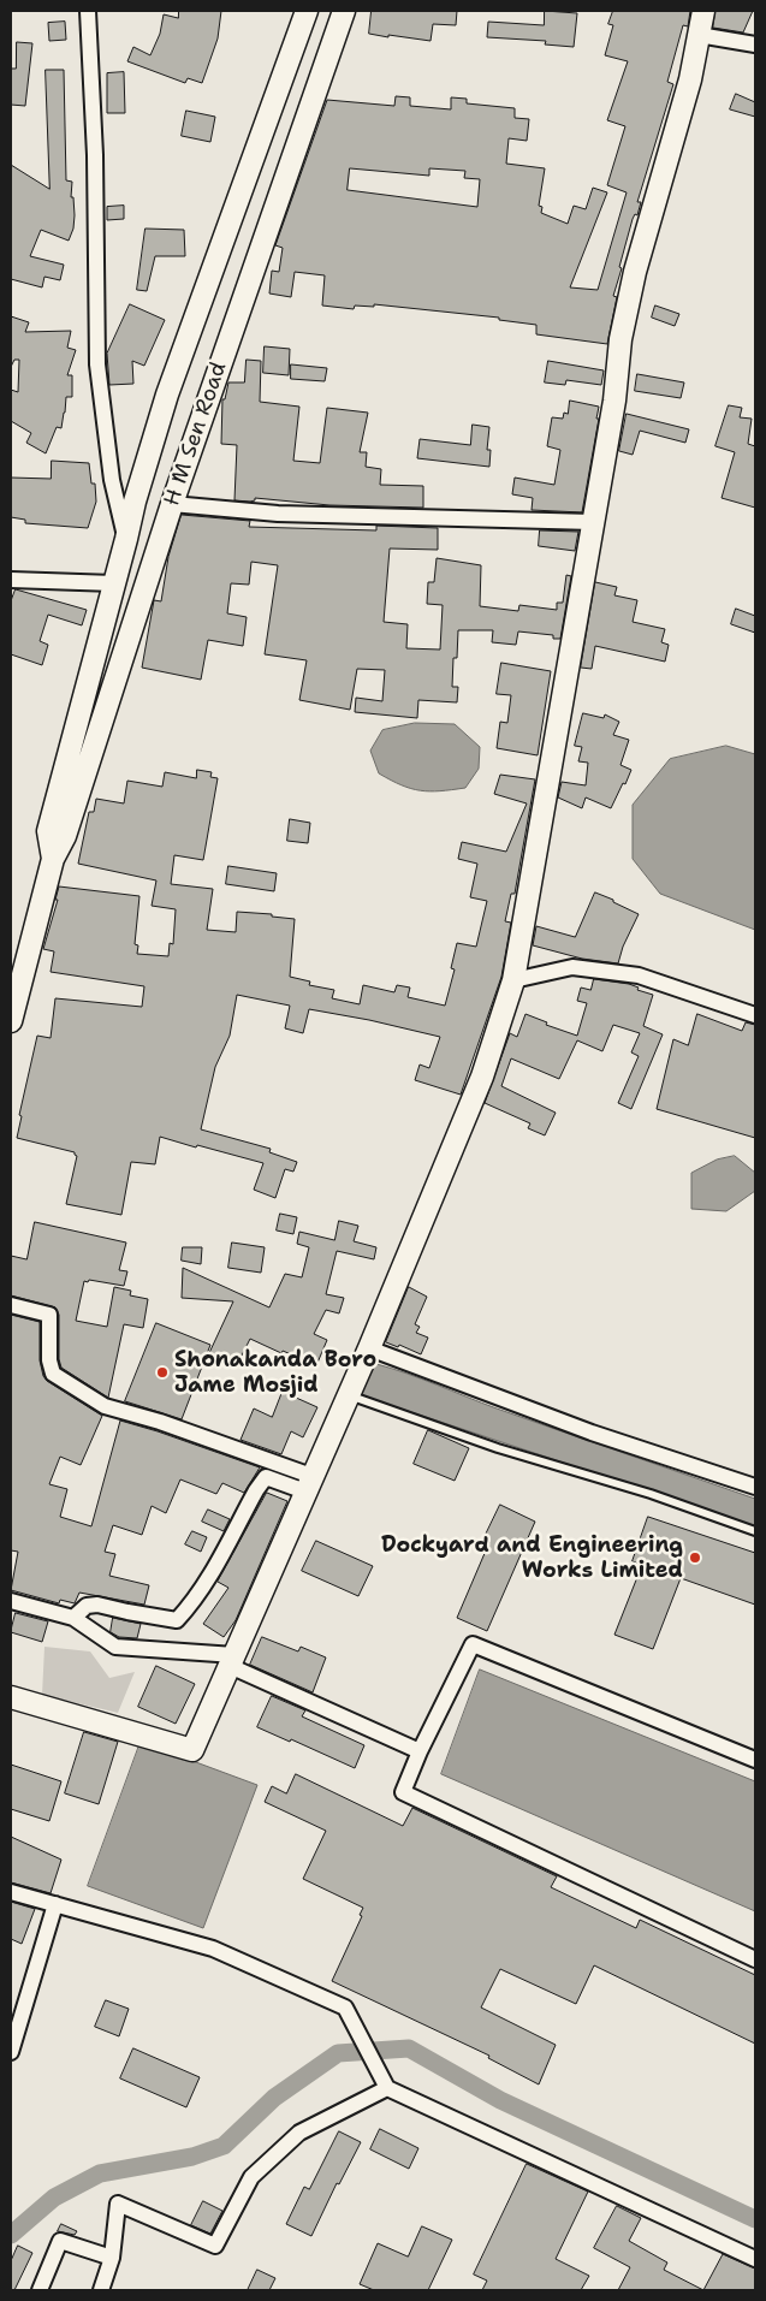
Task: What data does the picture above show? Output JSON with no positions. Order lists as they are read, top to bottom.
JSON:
{
  "streets": {
    "street": ["H M Sen Road"]
  },
  "places": ["Shonakanda Boro Jame Mosjid", "Dockyard and Engineering Works Limited"]
}
